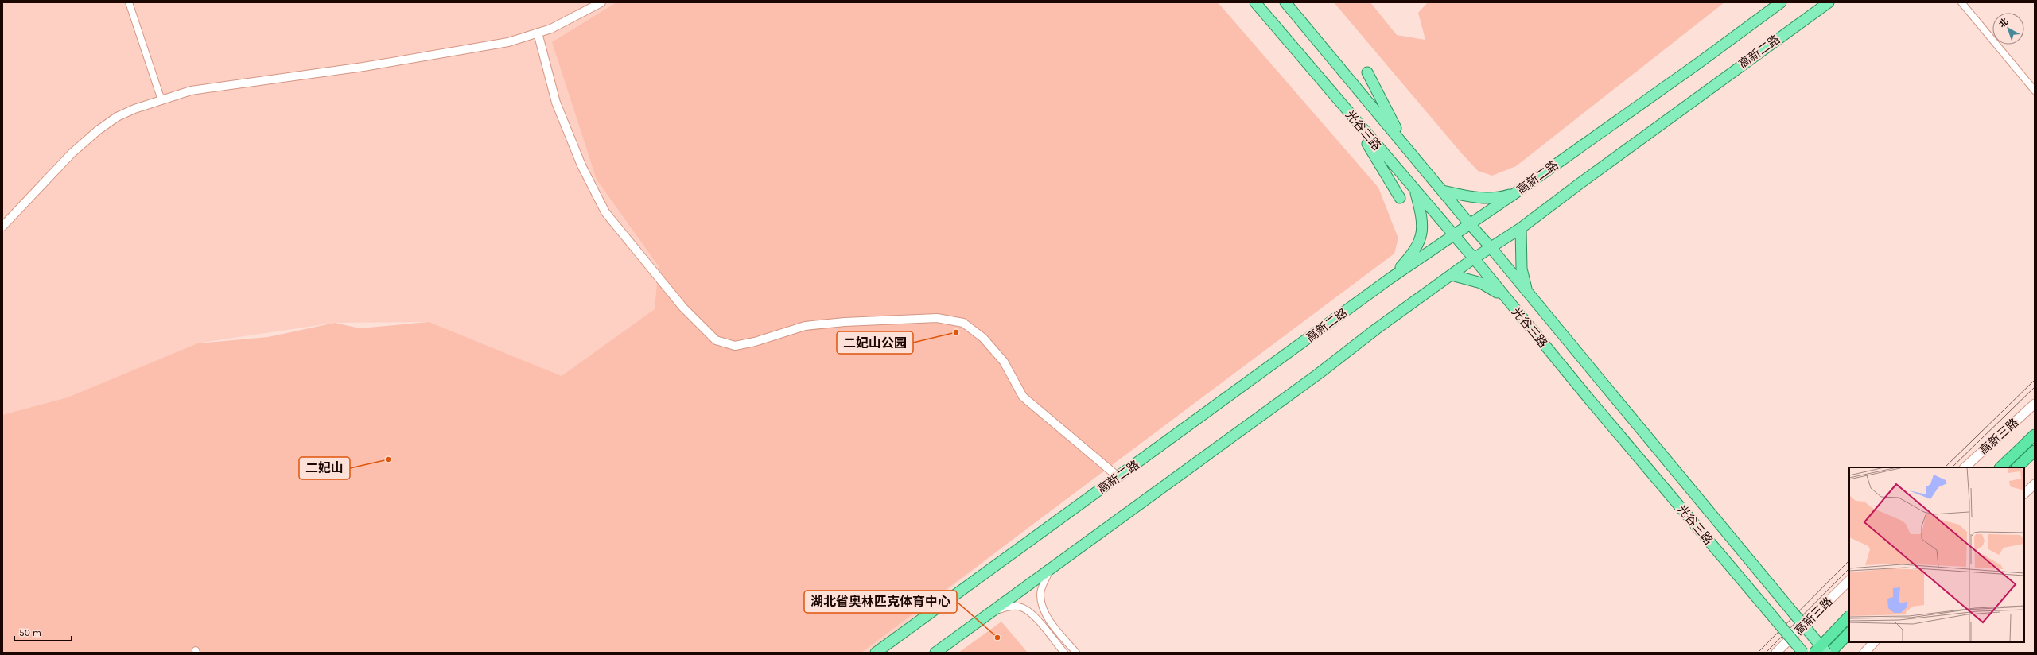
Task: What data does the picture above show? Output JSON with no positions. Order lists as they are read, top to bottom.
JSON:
{
  "streets": {
    "highway": ["高新三路"],
    "main road": ["高新二路", "光谷三路"]
  },
  "crossings": [
    ["高新二路", "光谷三路"]
  ],
  "places": ["二妃山公园", "二妃山", "湖北省奥林匹克体育中心"],
  "scale_bar": "50 m",
  "north": "top left"
}
